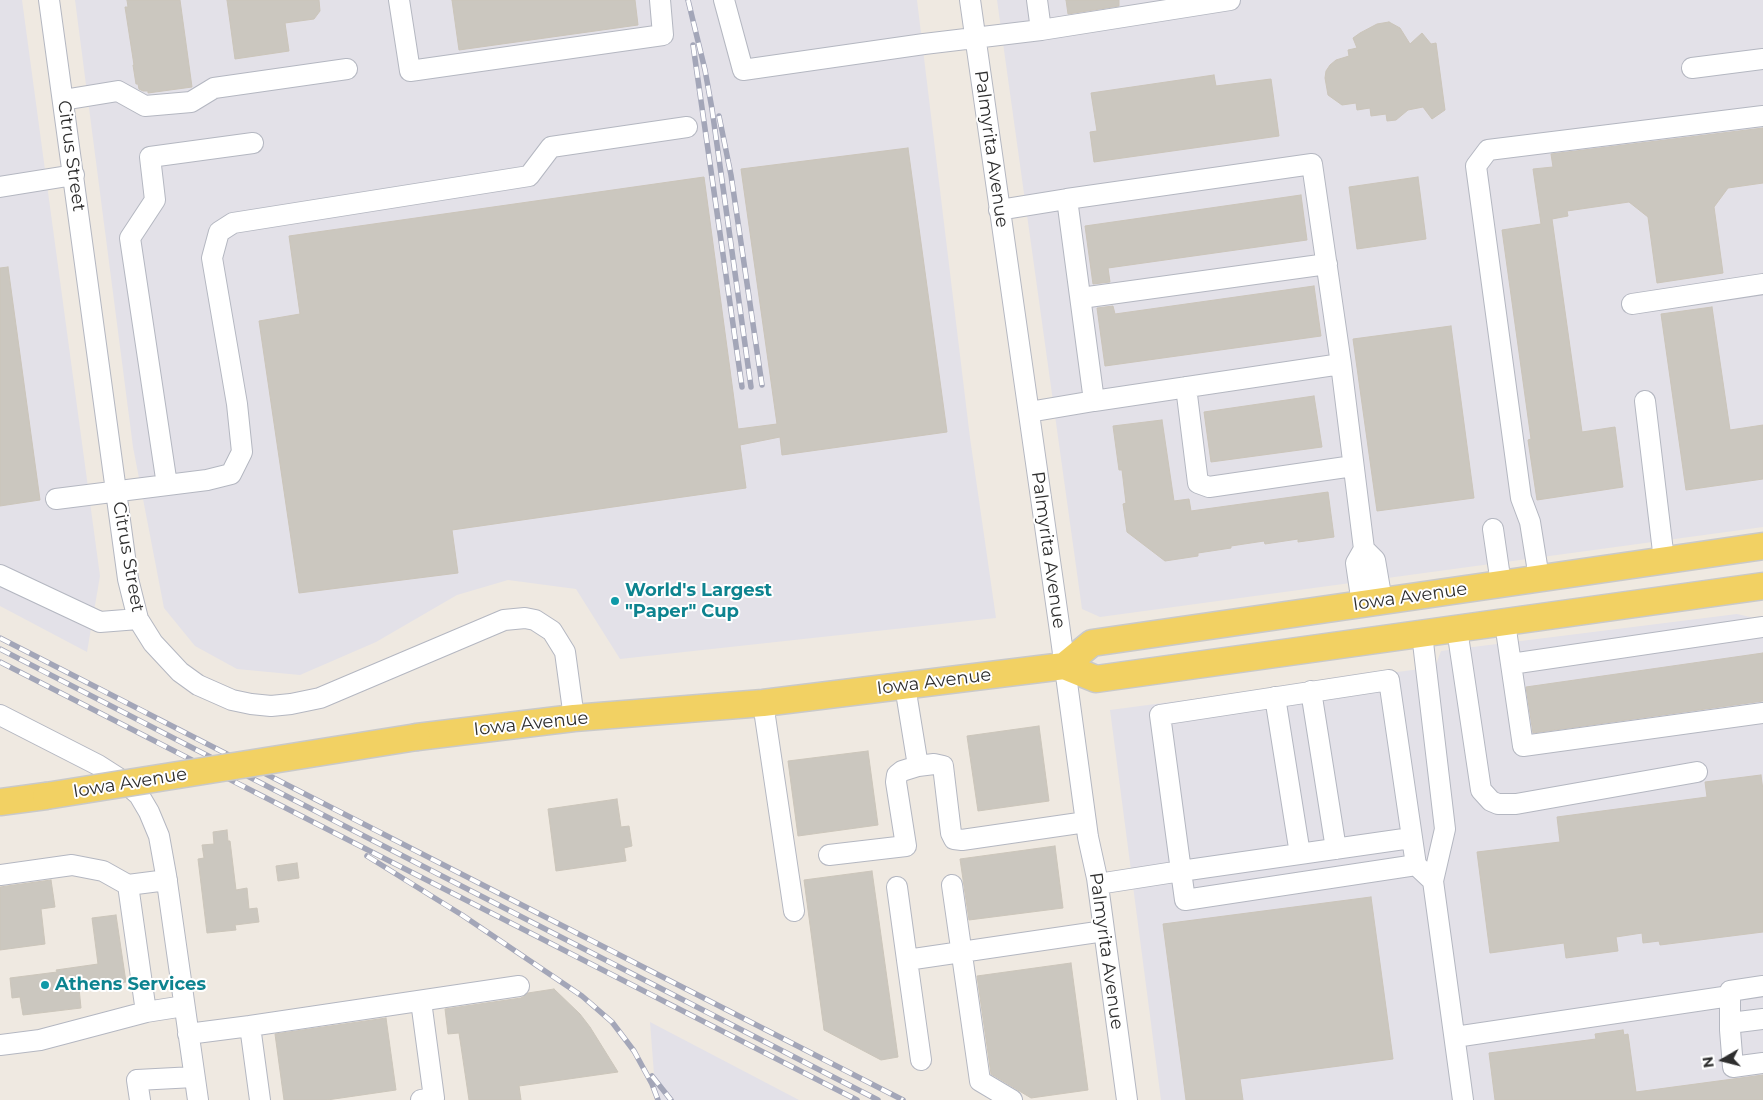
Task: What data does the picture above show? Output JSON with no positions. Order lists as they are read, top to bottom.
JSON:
{
  "streets": {
    "main road": ["Iowa Avenue"],
    "street": ["Palmyrita Avenue", "Citrus Street"]
  },
  "crossings": [
    ["Palmyrita Avenue", "Iowa Avenue"],
    ["Citrus Street", "Iowa Avenue"]
  ],
  "places": ["World's Largest \"Paper\" Cup", "Athens Services"],
  "north": "left"
}
